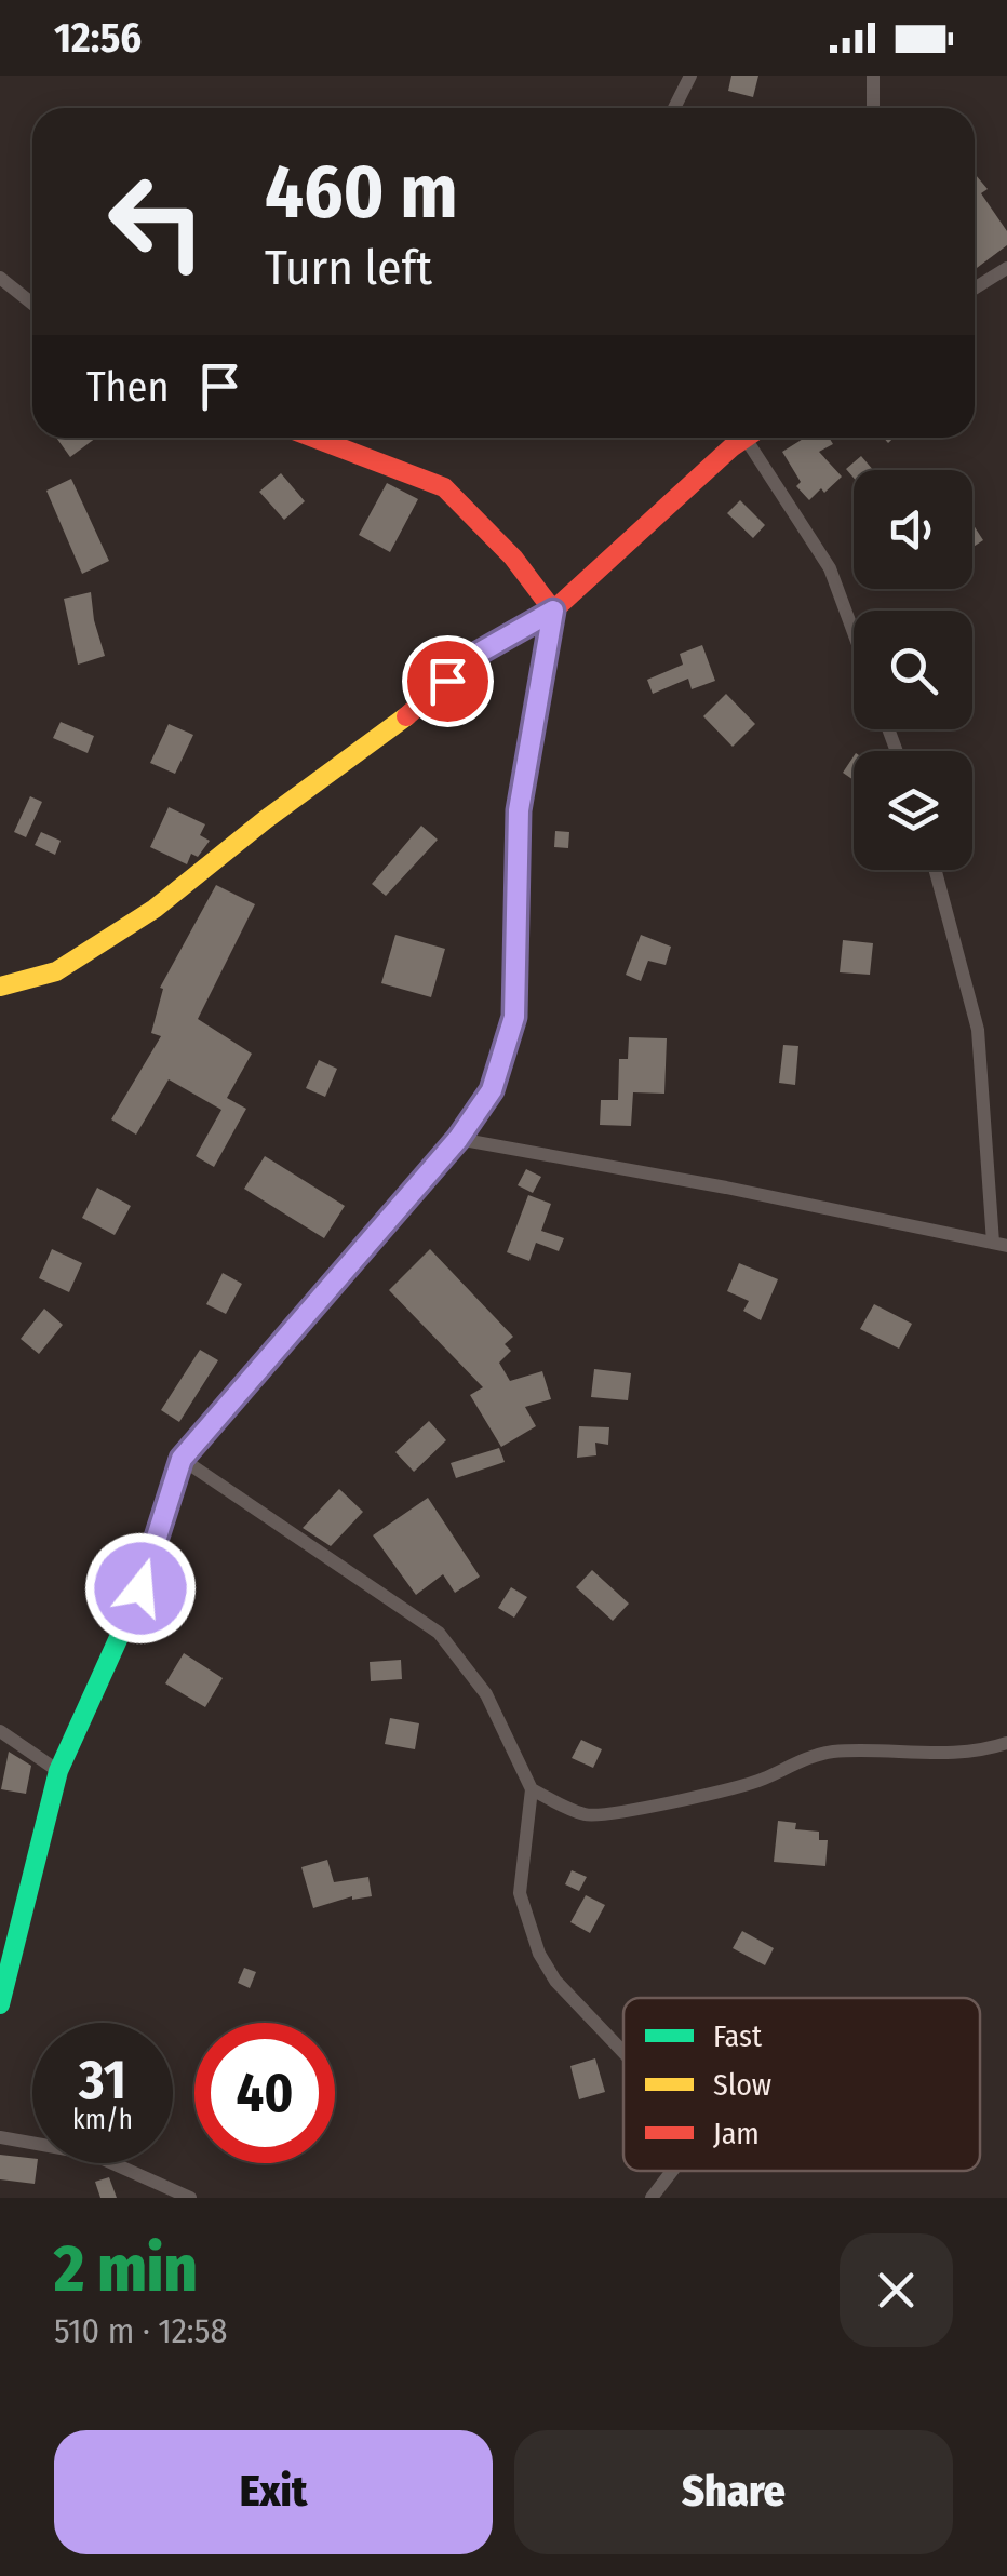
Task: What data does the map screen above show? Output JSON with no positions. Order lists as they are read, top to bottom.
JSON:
{
  "legend": ["Fast", "Slow", "Jam"],
  "page": {
    "status": "12:56",
    "turn": ["460 m", "Turn left"],
    "then": "Then",
    "speed": "31 km/h",
    "limit": "40",
    "heading": ["2 min", "510 m · 12:58"],
    "buttons": ["Exit", "Share"]
  }
}
